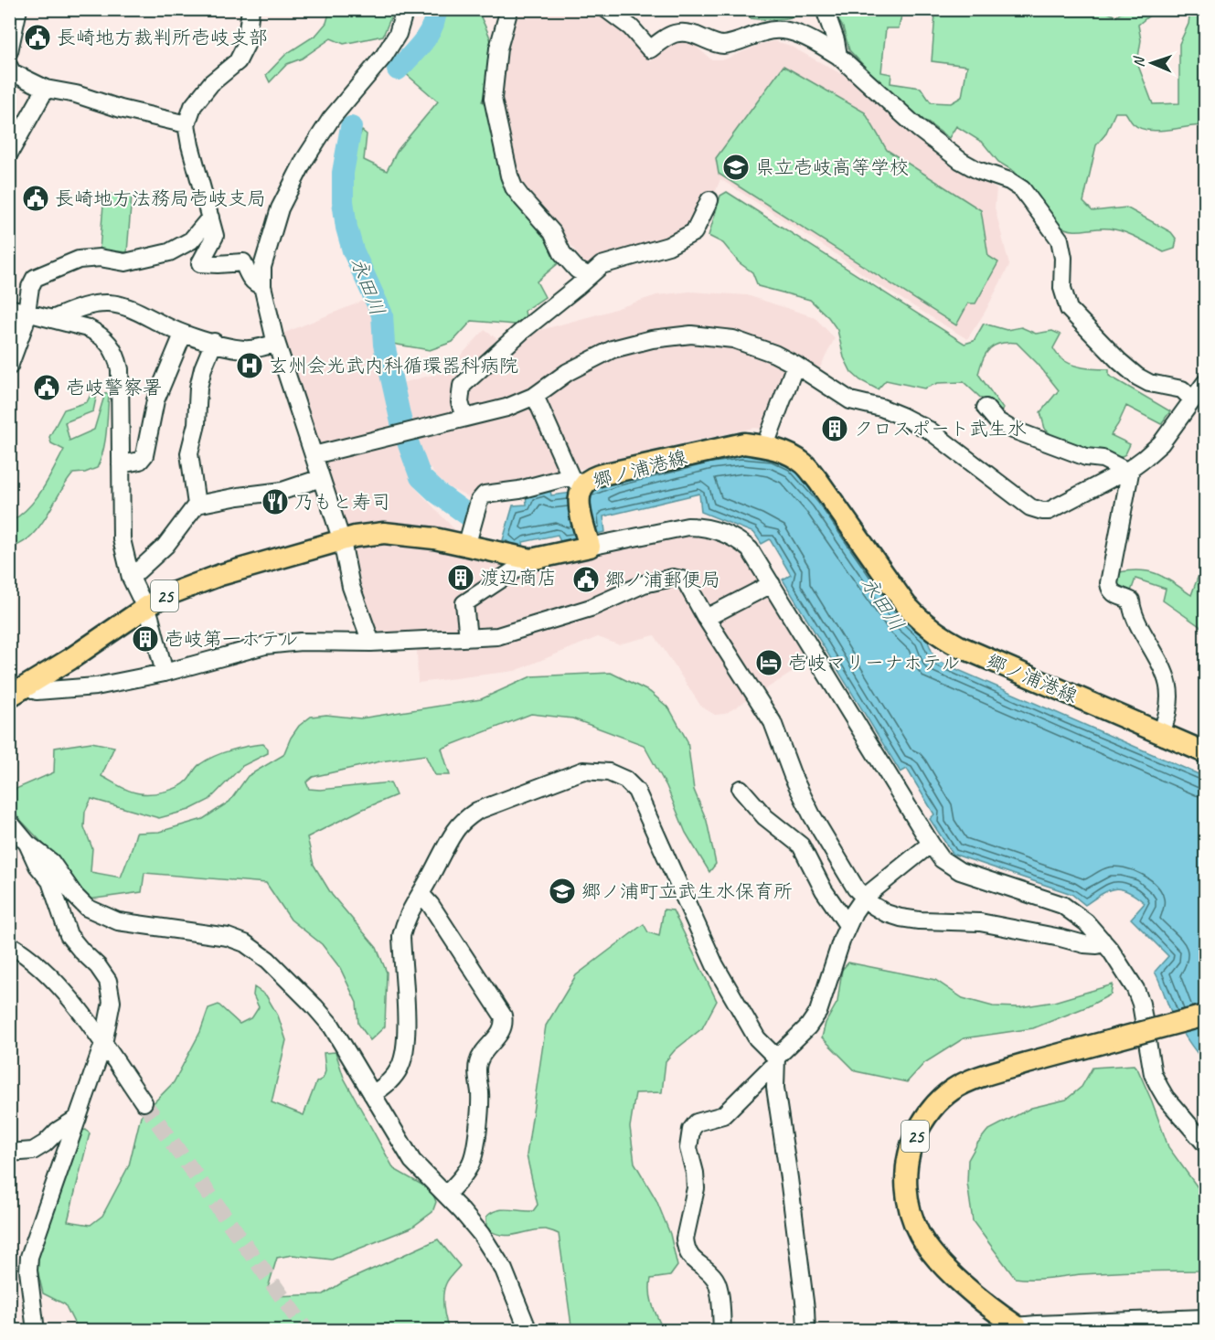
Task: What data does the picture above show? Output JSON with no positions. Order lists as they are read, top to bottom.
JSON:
{
  "streets": {
    "main road": ["郷ノ浦港線", "25"]
  },
  "crossings": [
    ["郷ノ浦港線", "25"]
  ],
  "water": ["永田川"],
  "places": {
    "public building": [
      "長崎地方裁判所壱岐支部",
      "長崎地方法務局壱岐支局",
      "壱岐警察署",
      "郷ノ浦郵便局"
    ],
    "school or university": ["県立壱岐高等学校", "郷ノ浦町立武生水保育所"],
    "hospital": ["玄州会光武内科循環器科病院"],
    "building": ["クロスポート武生水", "渡辺商店", "壱岐第一ホテル"],
    "restaurant": ["乃もと寿司"],
    "hotel": ["壱岐マリーナホテル"]
  },
  "north": "left"
}
